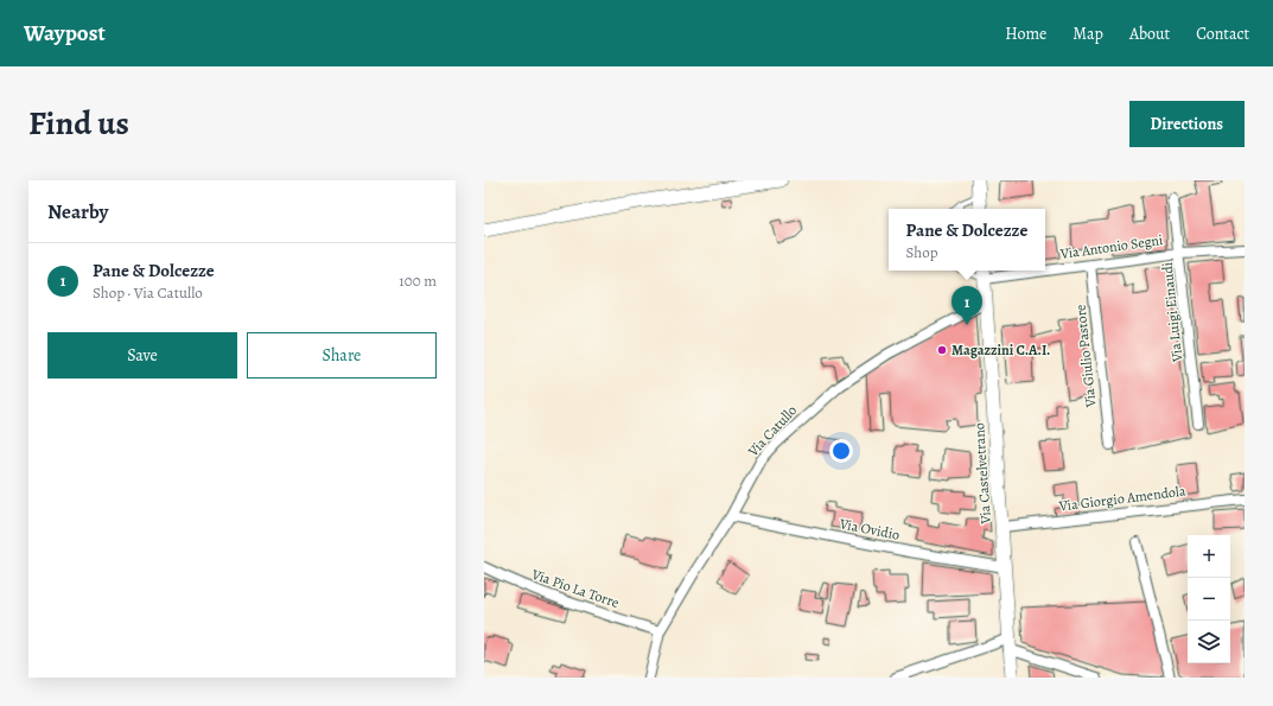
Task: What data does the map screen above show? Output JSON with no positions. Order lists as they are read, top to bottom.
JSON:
{
  "streets": {
    "main road": ["Via Castelvetrano"],
    "street": [
      "Via Antonio Segni",
      "Via Luigi Einaudi",
      "Via Giulio Pastore",
      "Via Catullo",
      "Via Giorgio Amendola",
      "Via Ovidio",
      "Via Pio La Torre"
    ]
  },
  "crossings": [
    ["Via Antonio Segni", "Via Luigi Einaudi"],
    ["Via Antonio Segni", "Via Giulio Pastore"],
    ["Via Antonio Segni", "Via Castelvetrano"],
    ["Via Catullo", "Via Castelvetrano"],
    ["Via Catullo", "Via Ovidio"],
    ["Via Catullo", "Via Pio La Torre"],
    ["Via Castelvetrano", "Via Giorgio Amendola"],
    ["Via Castelvetrano", "Via Ovidio"]
  ],
  "places": ["Magazzini C.A.I."],
  "page": {
    "header": "Waypost",
    "nav": [
      "Home",
      "Map",
      "About",
      "Contact"
    ],
    "title": "Find us",
    "buttons": [
      "Directions",
      ["Save", "Share"]
    ],
    "heading": "Nearby",
    "popup": ["Pane & Dolcezze", "Shop"],
    "list": [
      {
        "mark": "1",
        "name": "Pane & Dolcezze",
        "note": "Shop · Via Catullo",
        "value": "100 m"
      }
    ],
    "pins": "1",
    "map_buttons": ["+", "−"]
  }
}
